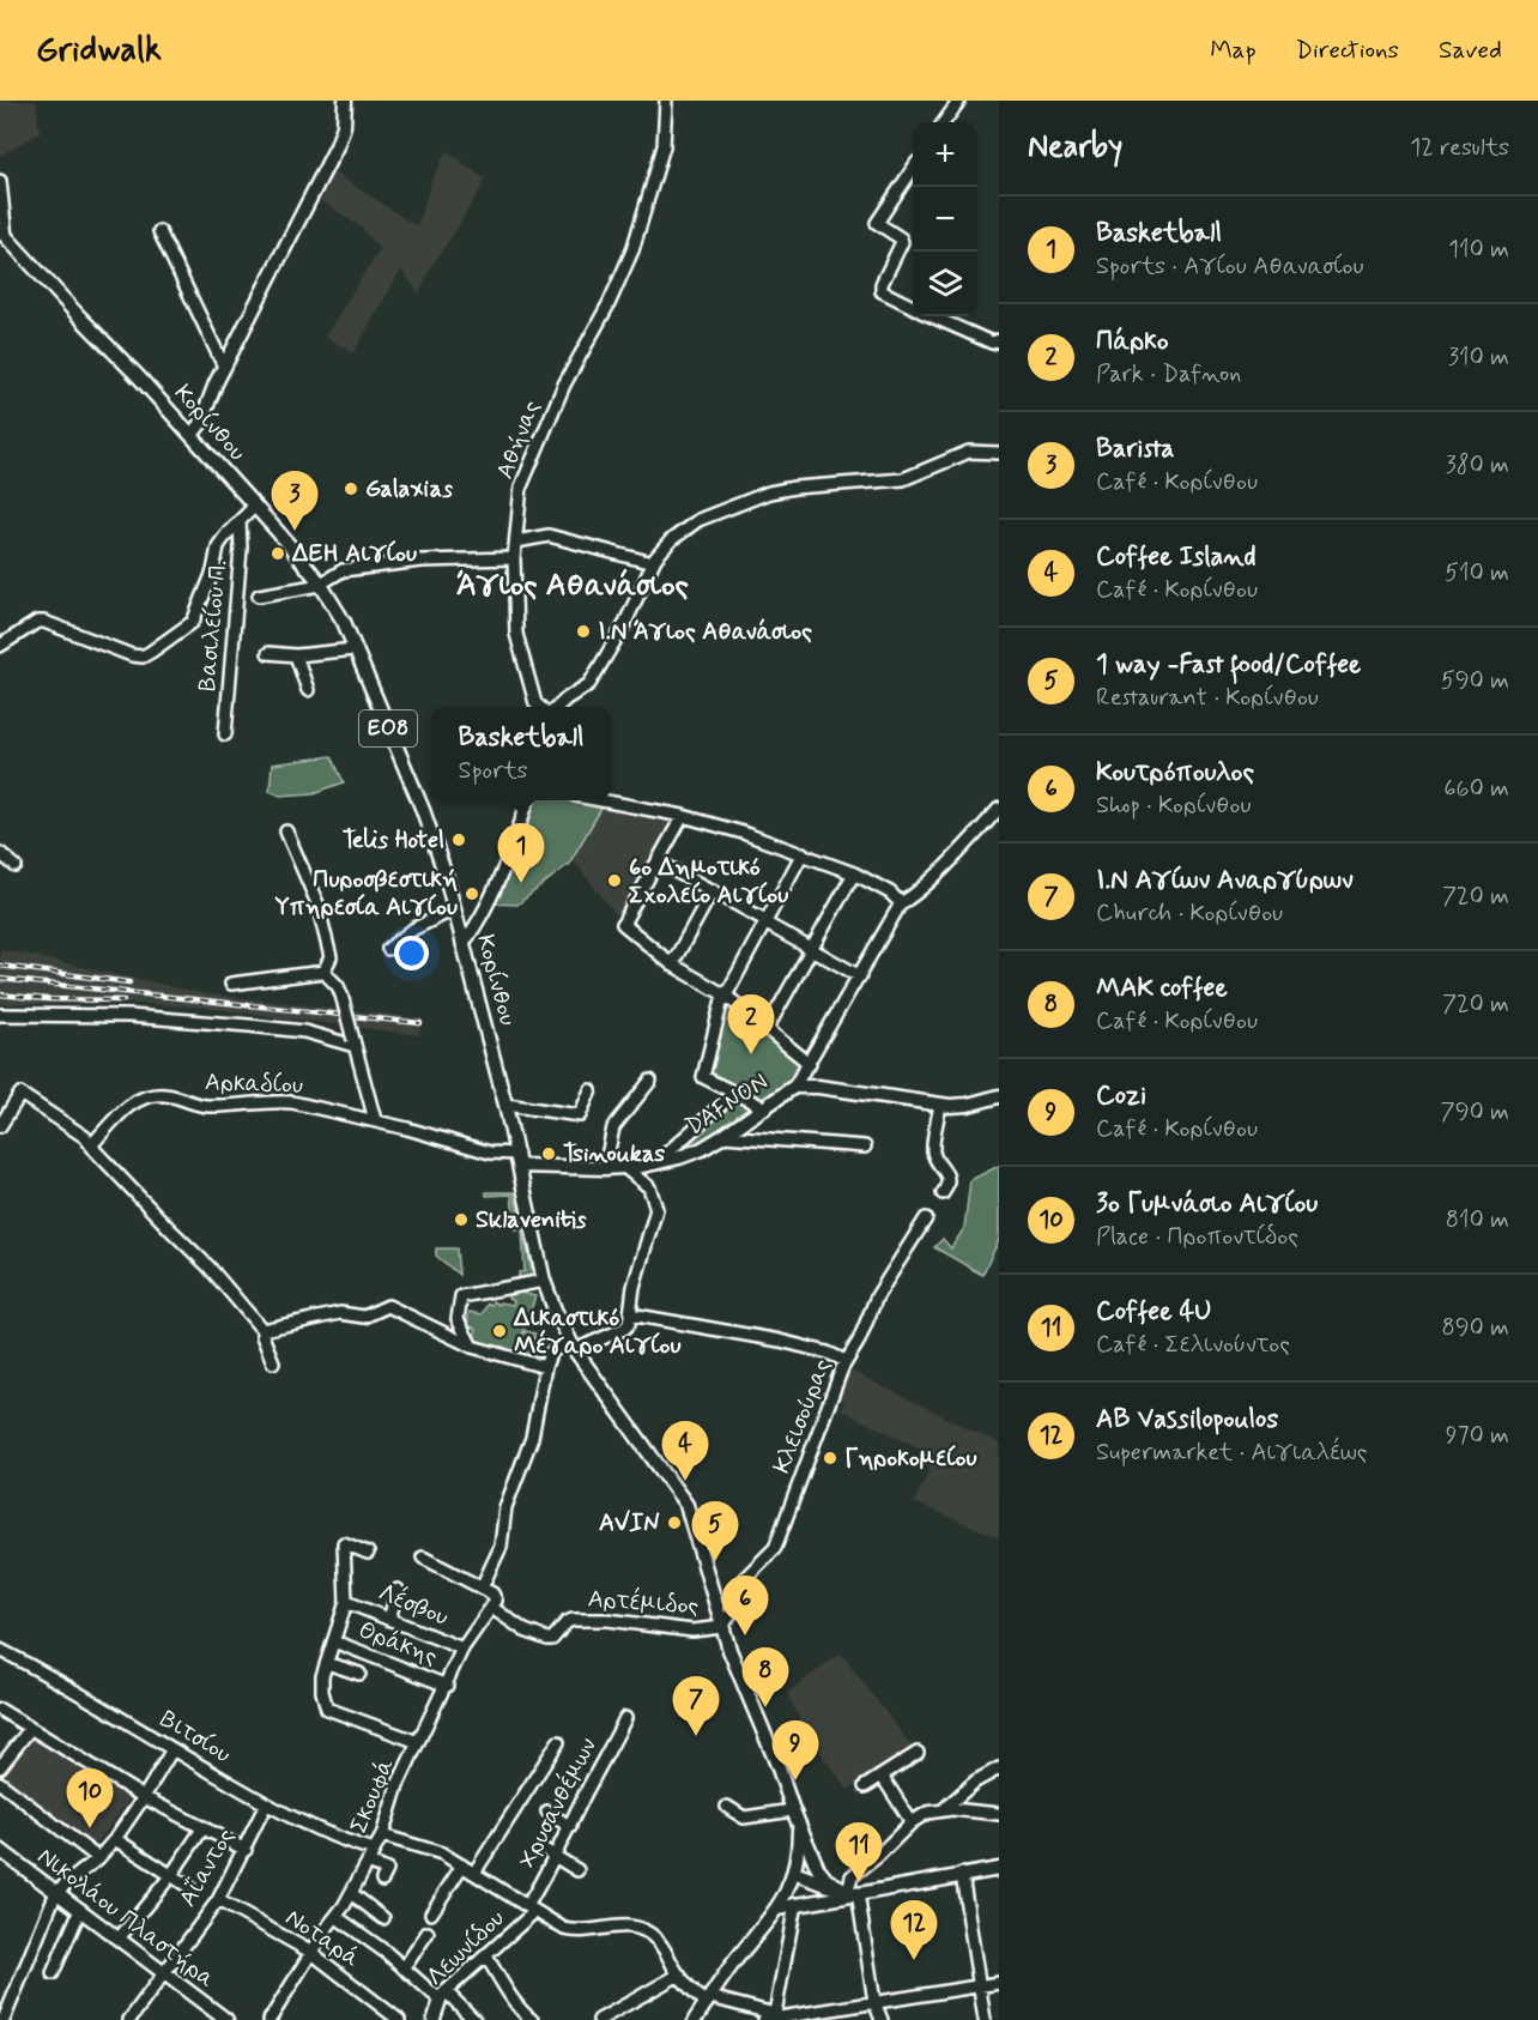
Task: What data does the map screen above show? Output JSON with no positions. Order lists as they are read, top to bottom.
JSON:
{
  "streets": {
    "main road": [
      "Κορίνθου",
      "ΕΟ8",
      "DAFNON",
      "Νικολάου Πλαστήρα"
    ],
    "street": [
      "Αθήνας",
      "Βασιλείου Π.",
      "Αρκαδίου",
      "Κλεισούρας",
      "Αρτέμιδος",
      "Λέσβου",
      "Θράκης",
      "Βιτσίου",
      "Σκουφά",
      "Χρυσανθέμων",
      "Αΐαντος",
      "Νοταρά",
      "Λεωνίδου"
    ]
  },
  "crossings": [
    ["Κορίνθου", "ΕΟ8"],
    ["Κορίνθου", "Αρκαδίου"],
    ["Κορίνθου", "DAFNON"],
    ["Κορίνθου", "Κλεισούρας"],
    ["Κορίνθου", "Αρτέμιδος"],
    ["Αρκαδίου", "DAFNON"],
    ["Κλεισούρας", "Αρτέμιδος"],
    ["Αρτέμιδος", "Σκουφά"],
    ["Λέσβου", "Σκουφά"],
    ["Θράκης", "Σκουφά"],
    ["Βιτσίου", "Σκουφά"],
    ["Βιτσίου", "Αΐαντος"],
    ["Σκουφά", "Νοταρά"],
    ["Χρυσανθέμων", "Λεωνίδου"],
    ["Αΐαντος", "Νικολάου Πλαστήρα"],
    ["Αΐαντος", "Νοταρά"]
  ],
  "districts": ["Άγιος Αθανάσιος"],
  "places": [
    "Galaxias",
    "ΔΕΗ Αιγίου",
    "Ι.Ν Άγιος Αθανάσιος",
    "Telis Hotel",
    "6ο Δημοτικό Σχολείο Αιγίου",
    "Πυροσβεστική Υπηρεσία Αιγίου",
    "Tsinoukas",
    "Sklavenitis",
    "Δικαστικό Μέγαρο Αιγίου",
    "Γηροκομείου",
    "AVIN"
  ],
  "page": {
    "header": "Gridwalk",
    "nav": ["Map", "Directions", "Saved"],
    "heading": ["Nearby", "12 results"],
    "map_buttons": ["+", "−"],
    "list": [
      {
        "mark": "1",
        "name": "Basketball",
        "note": "Sports · Αγίου Αθανασίου",
        "value": "110 m"
      },
      {
        "mark": "2",
        "name": "Πάρκο",
        "note": "Park · Dafnon",
        "value": "310 m"
      },
      {
        "mark": "3",
        "name": "Barista",
        "note": "Café · Κορίνθου",
        "value": "380 m"
      },
      {
        "mark": "4",
        "name": "Coffee Island",
        "note": "Café · Κορίνθου",
        "value": "510 m"
      },
      {
        "mark": "5",
        "name": "1 way -Fast food/Coffee",
        "note": "Restaurant · Κορίνθου",
        "value": "590 m"
      },
      {
        "mark": "6",
        "name": "Κουτρόπουλος",
        "note": "Shop · Κορίνθου",
        "value": "660 m"
      },
      {
        "mark": "7",
        "name": "Ι.Ν Αγίων Αναργύρων",
        "note": "Church · Κορίνθου",
        "value": "720 m"
      },
      {
        "mark": "8",
        "name": "ΜΑΚ coffee",
        "note": "Café · Κορίνθου",
        "value": "720 m"
      },
      {
        "mark": "9",
        "name": "Cozi",
        "note": "Café · Κορίνθου",
        "value": "790 m"
      },
      {
        "mark": "10",
        "name": "3ο Γυμνάσιο Αιγίου",
        "note": "Place · Προποντίδος",
        "value": "810 m"
      },
      {
        "mark": "11",
        "name": "Coffee 4U",
        "note": "Café · Σελινούντος",
        "value": "890 m"
      },
      {
        "mark": "12",
        "name": "AB Vassilopoulos",
        "note": "Supermarket · Αιγιαλέως",
        "value": "970 m"
      }
    ],
    "pins": [
      "3",
      "1",
      "2",
      "4",
      "5",
      "6",
      "8",
      "7",
      "9",
      "10",
      "11",
      "12"
    ],
    "popup": ["Basketball", "Sports"]
  }
}
